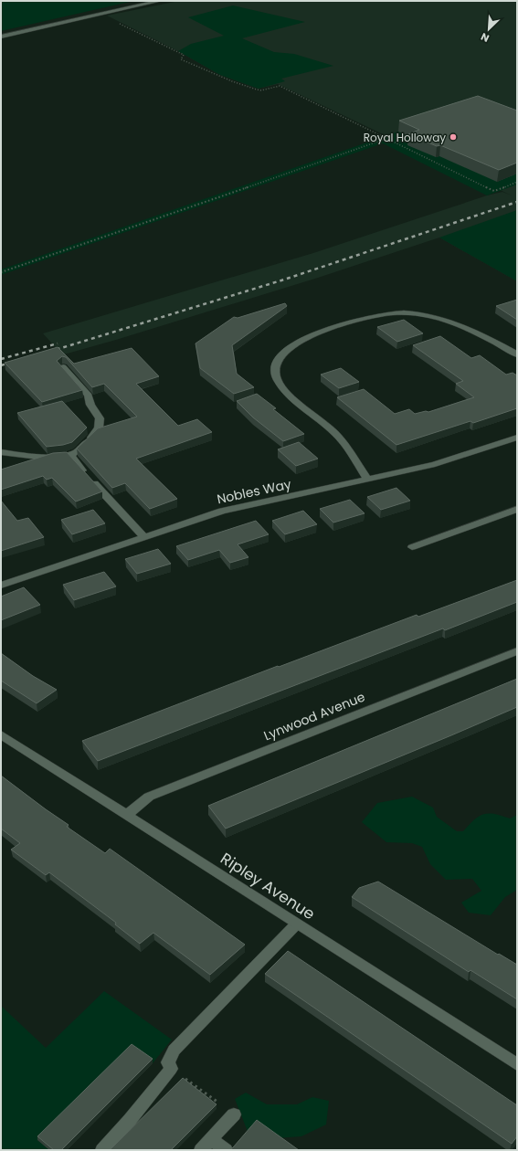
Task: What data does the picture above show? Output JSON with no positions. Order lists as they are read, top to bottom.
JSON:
{
  "streets": {
    "street": ["Nobles Way", "Lynwood Avenue", "Ripley Avenue"]
  },
  "crossings": [
    ["Lynwood Avenue", "Ripley Avenue"]
  ],
  "places": ["Royal Holloway"],
  "north": "bottom left"
}
